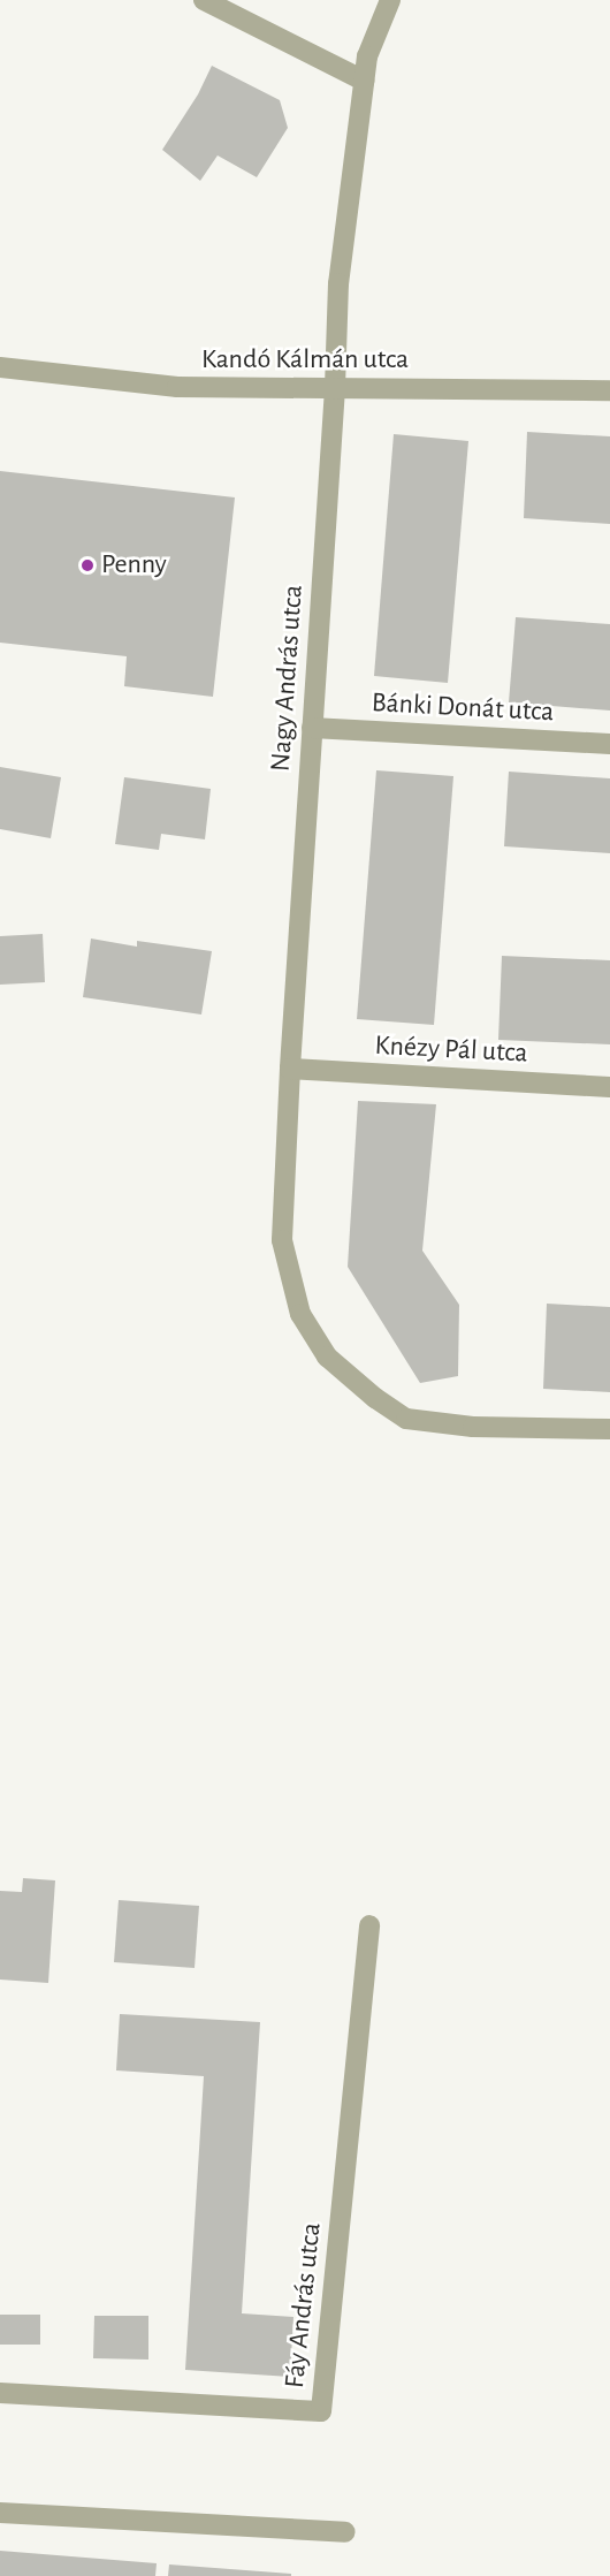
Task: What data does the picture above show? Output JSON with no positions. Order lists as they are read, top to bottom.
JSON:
{
  "streets": {
    "street": [
      "Kandó Kálmán utca",
      "Nagy András utca",
      "Bánki Donát utca",
      "Knézy Pál utca",
      "Fáy András utca"
    ]
  },
  "crossings": [
    ["Kandó Kálmán utca", "Nagy András utca"],
    ["Nagy András utca", "Bánki Donát utca"],
    ["Nagy András utca", "Knézy Pál utca"]
  ],
  "places": ["Penny"]
}
